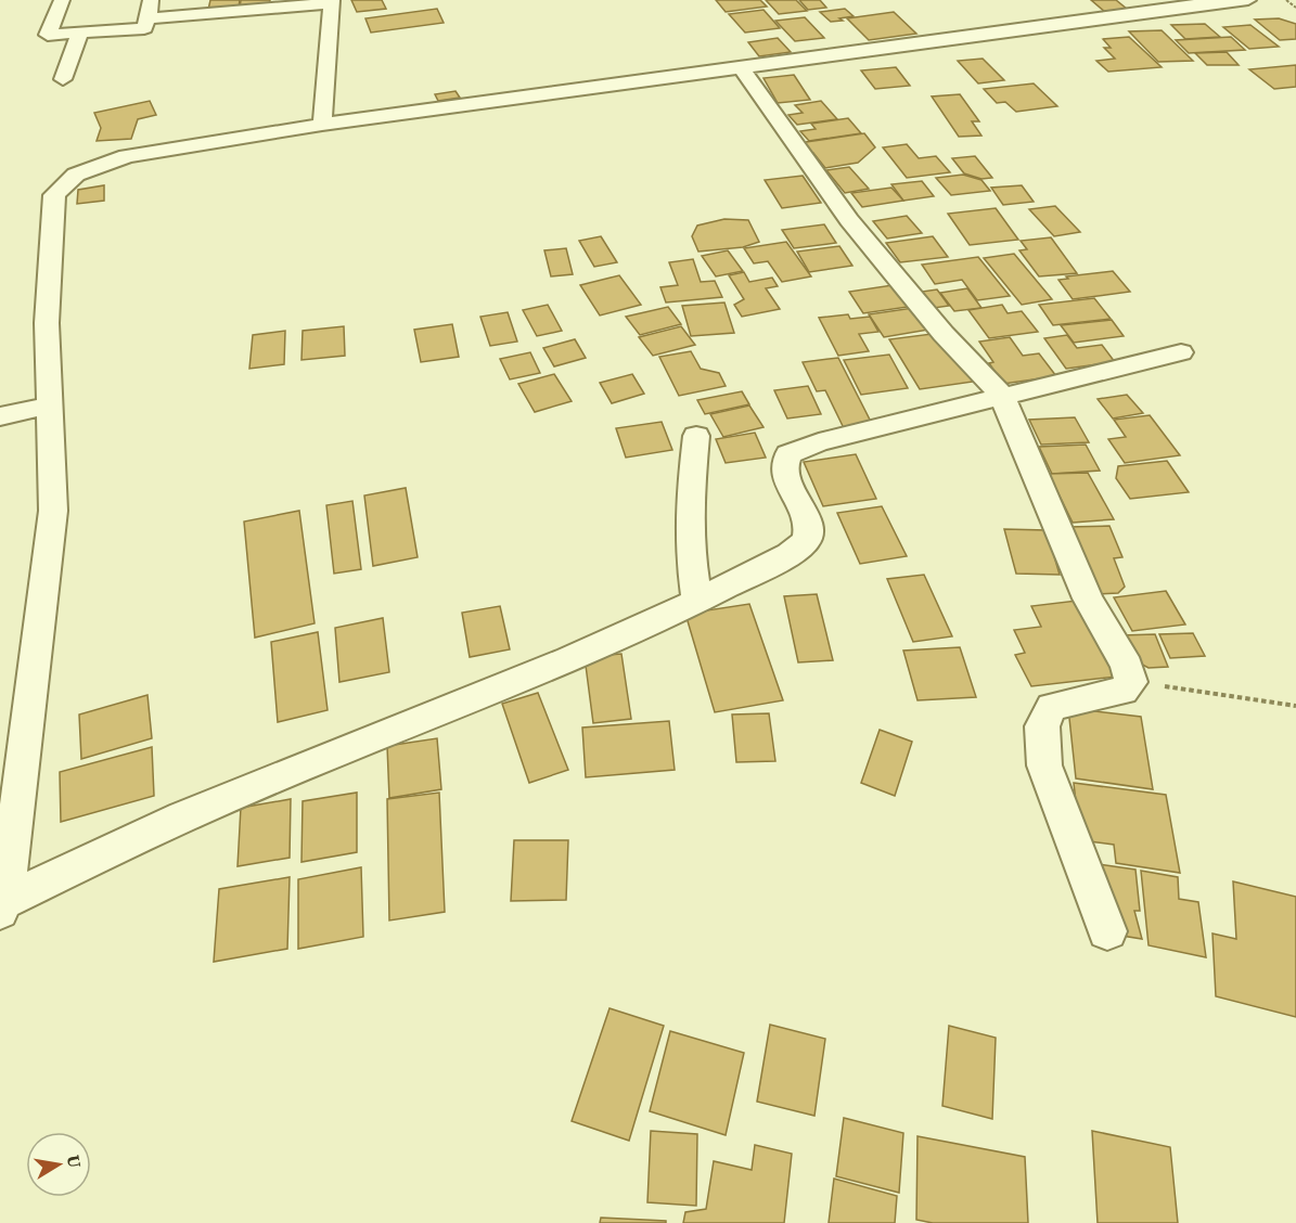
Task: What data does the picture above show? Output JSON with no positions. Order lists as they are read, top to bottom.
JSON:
{
  "north": "right"
}
